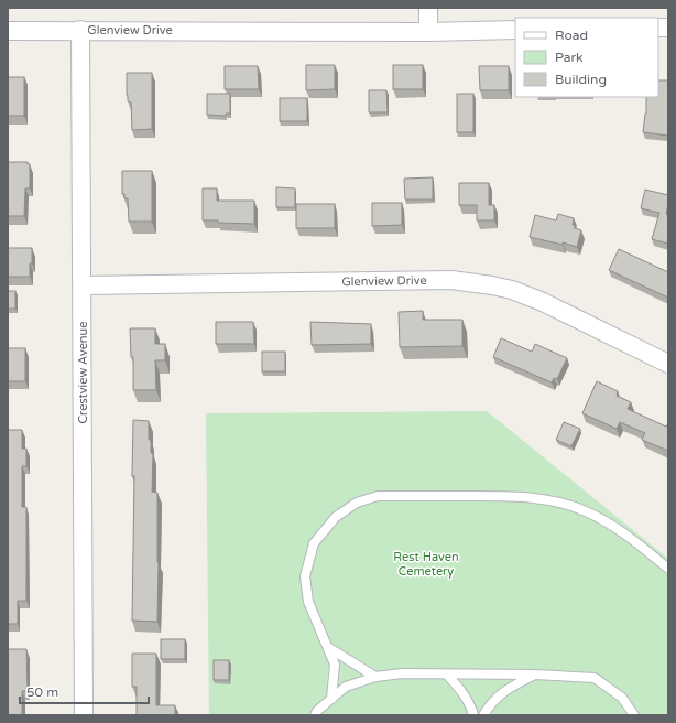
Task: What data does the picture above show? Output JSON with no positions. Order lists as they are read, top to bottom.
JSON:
{
  "streets": {
    "street": ["Glenview Drive", "Crestview Avenue"]
  },
  "crossings": [
    ["Glenview Drive", "Crestview Avenue"]
  ],
  "parks": ["Rest Haven Cemetery"],
  "legend": ["Road", "Park", "Building"],
  "scale_bar": "50 m"
}
